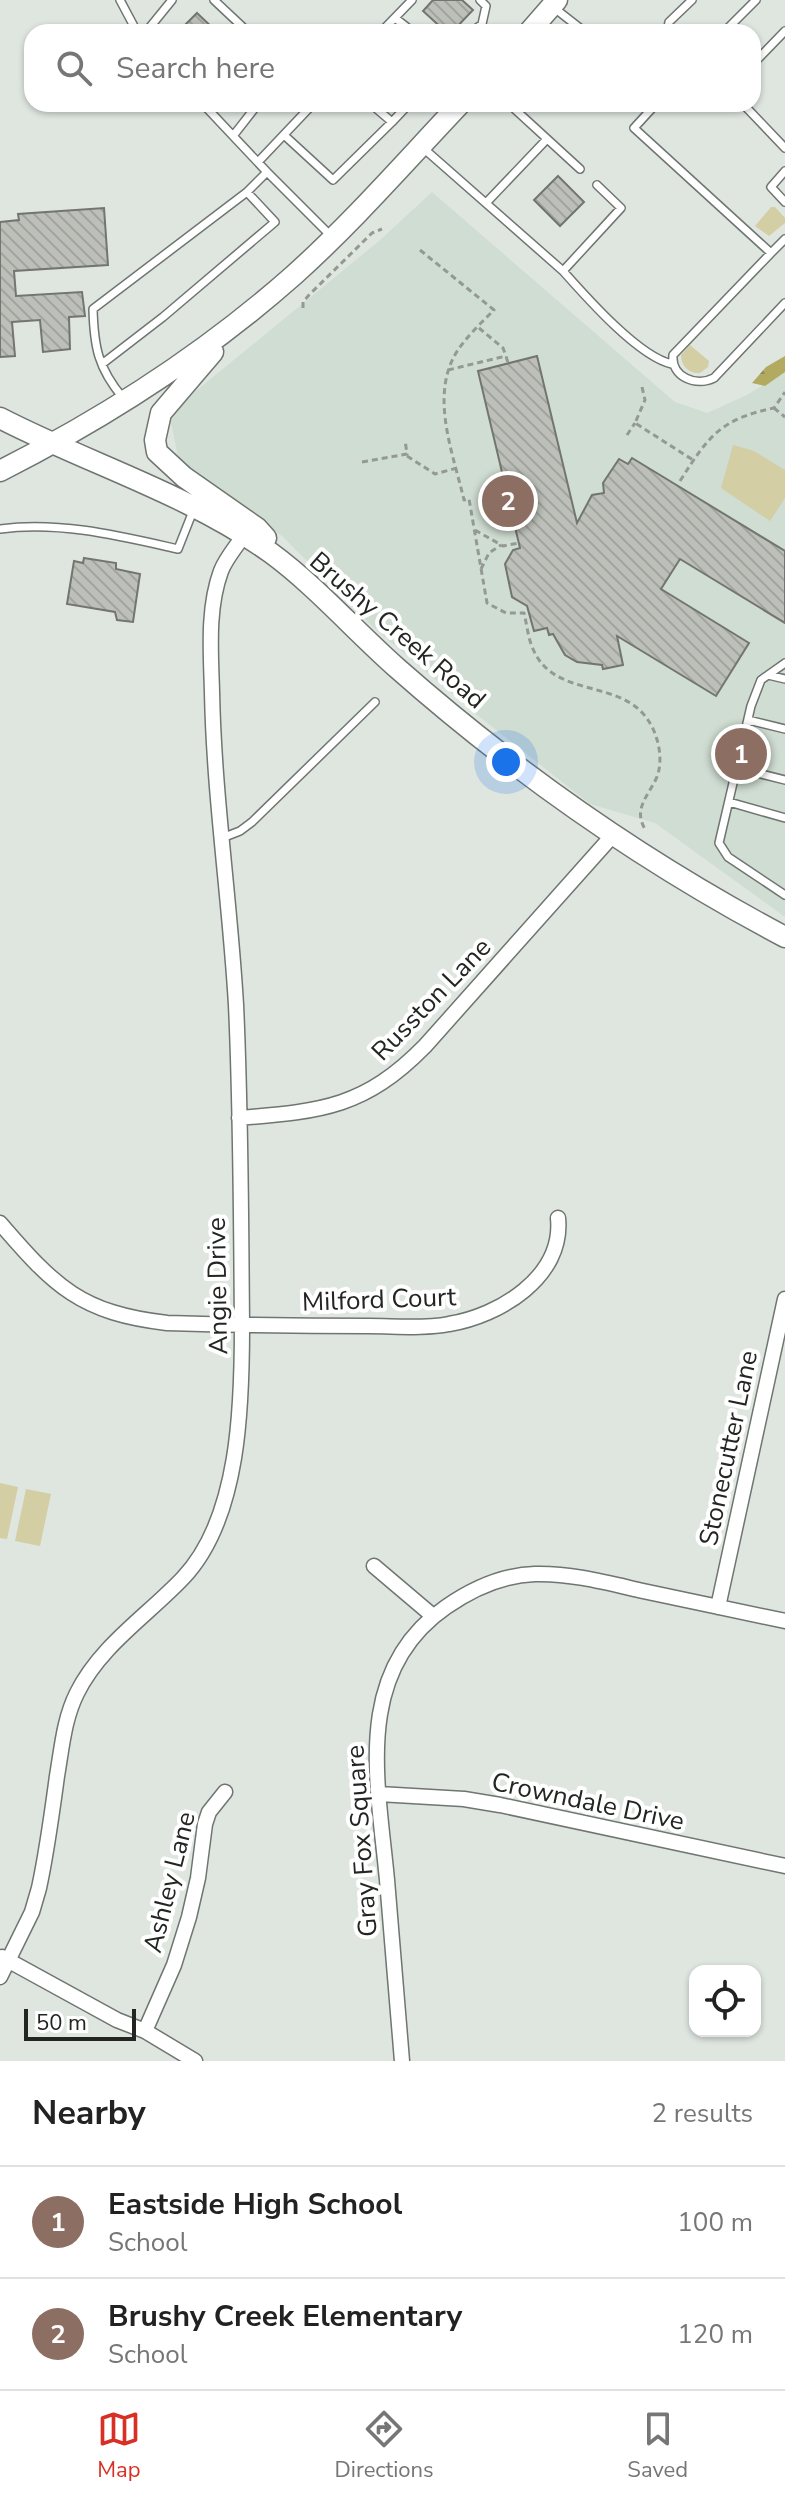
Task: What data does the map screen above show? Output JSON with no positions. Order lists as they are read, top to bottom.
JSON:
{
  "streets": {
    "main road": ["Brushy Creek Road"],
    "street": [
      "Russton Lane",
      "Angie Drive",
      "Milford Court",
      "Stonecutter Lane",
      "Crowndale Drive",
      "Gray Fox Square",
      "Ashley Lane"
    ]
  },
  "crossings": [
    ["Brushy Creek Road", "Russton Lane"],
    ["Brushy Creek Road", "Angie Drive"],
    ["Russton Lane", "Angie Drive"],
    ["Angie Drive", "Milford Court"],
    ["Stonecutter Lane", "Gray Fox Square"],
    ["Crowndale Drive", "Gray Fox Square"]
  ],
  "scale_bar": "50 m",
  "page": {
    "search": "Search here",
    "pins": ["2", "1"],
    "scale": "50 m",
    "heading": ["Nearby", "2 results"],
    "list": [
      {
        "mark": "1",
        "name": "Eastside High School",
        "note": "School",
        "value": "100 m"
      },
      {
        "mark": "2",
        "name": "Brushy Creek Elementary",
        "note": "School",
        "value": "120 m"
      }
    ],
    "nav": ["Map", "Directions", "Saved"]
  }
}
